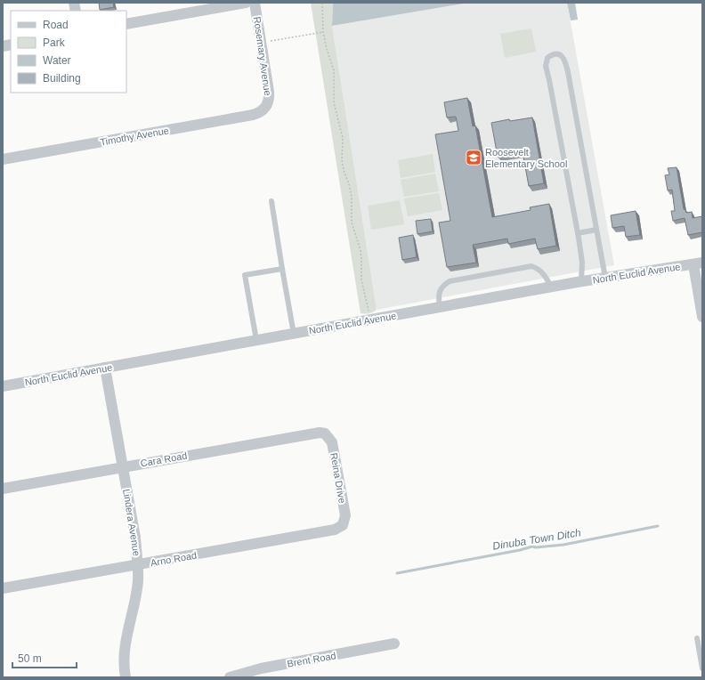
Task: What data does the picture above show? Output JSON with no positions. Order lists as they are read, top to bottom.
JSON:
{
  "streets": {
    "street": [
      "Rosemary Avenue",
      "Timothy Avenue",
      "North Euclid Avenue",
      "Cara Road",
      "Reina Drive",
      "Lindera Avenue",
      "Arno Road",
      "Brent Road"
    ]
  },
  "crossings": [
    ["Rosemary Avenue", "Timothy Avenue"],
    ["North Euclid Avenue", "Lindera Avenue"],
    ["Cara Road", "Reina Drive"],
    ["Cara Road", "Lindera Avenue"],
    ["Reina Drive", "Arno Road"],
    ["Lindera Avenue", "Arno Road"]
  ],
  "water": ["Dinuba Town Ditch"],
  "places": {
    "school or university": ["Roosevelt Elementary School"]
  },
  "legend": [
    "Road",
    "Park",
    "Water",
    "Building"
  ],
  "scale_bar": "50 m"
}
